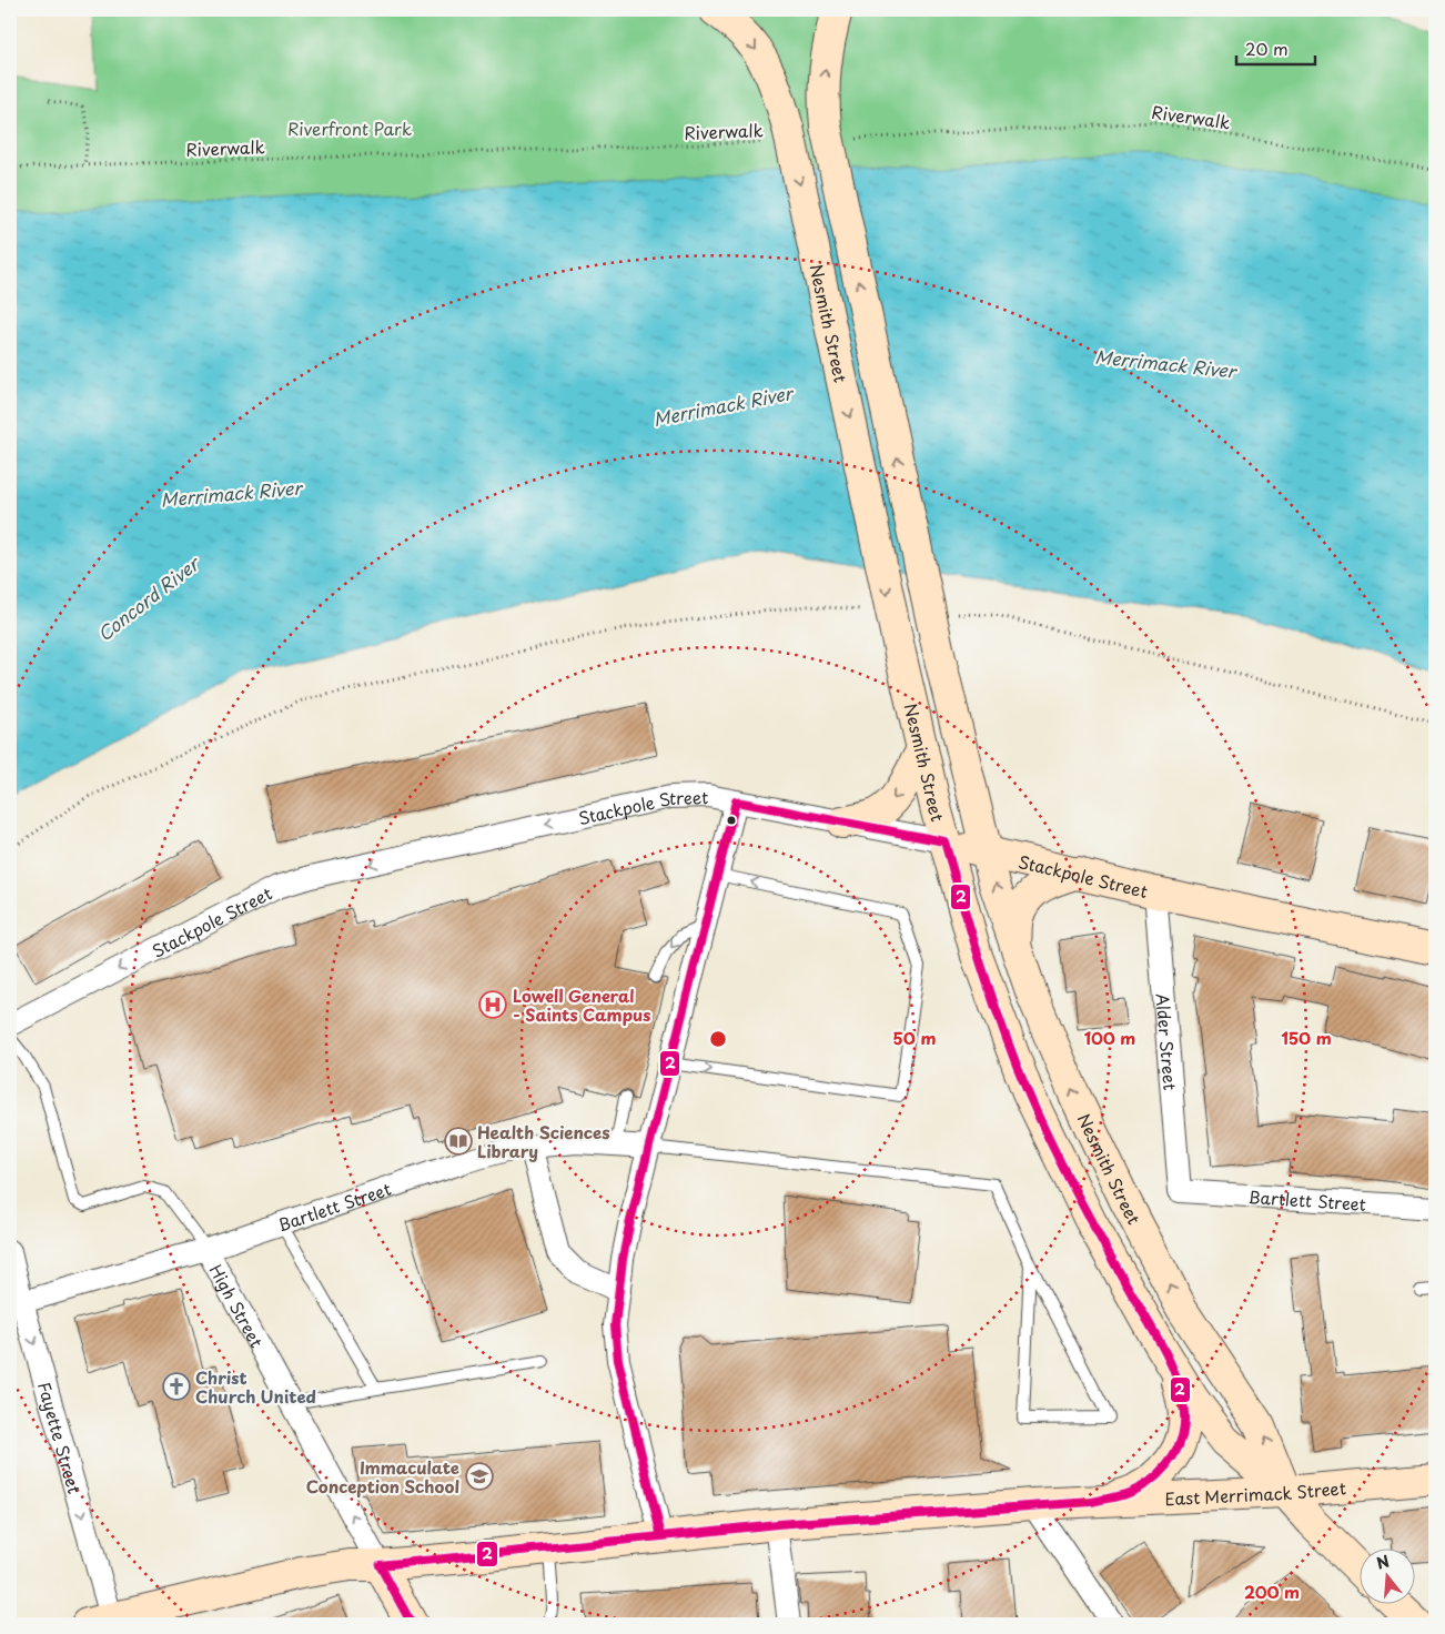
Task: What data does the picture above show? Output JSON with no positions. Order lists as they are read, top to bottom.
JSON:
{
  "streets": {
    "main road": [
      "Nesmith Street",
      "Stackpole Street",
      "High Street",
      "East Merrimack Street"
    ],
    "street": ["Alder Street", "Bartlett Street", "Fayette Street"],
    "path": ["Riverwalk"]
  },
  "crossings": [
    ["Riverwalk", "Nesmith Street"],
    ["Nesmith Street", "Stackpole Street"],
    ["Nesmith Street", "East Merrimack Street"],
    ["Stackpole Street", "Alder Street"],
    ["Alder Street", "Bartlett Street"],
    ["Bartlett Street", "High Street"],
    ["Bartlett Street", "Fayette Street"],
    ["High Street", "East Merrimack Street"],
    ["Fayette Street", "East Merrimack Street"]
  ],
  "one_way": ["Stackpole Street", "High Street", "Fayette Street"],
  "water": ["Merrimack River", "Concord River"],
  "parks": ["Riverfront Park"],
  "places": {
    "hospital": ["Lowell General - Saints Campus"],
    "library": ["Health Sciences Library"],
    "church": ["Christ Church United"],
    "school or university": ["Immaculate Conception School"]
  },
  "lines": ["transit line 2"],
  "scale_bar": "20 m",
  "north": "top",
  "rings": [
    "50 m",
    "100 m",
    "150 m",
    "200 m"
  ]
}
